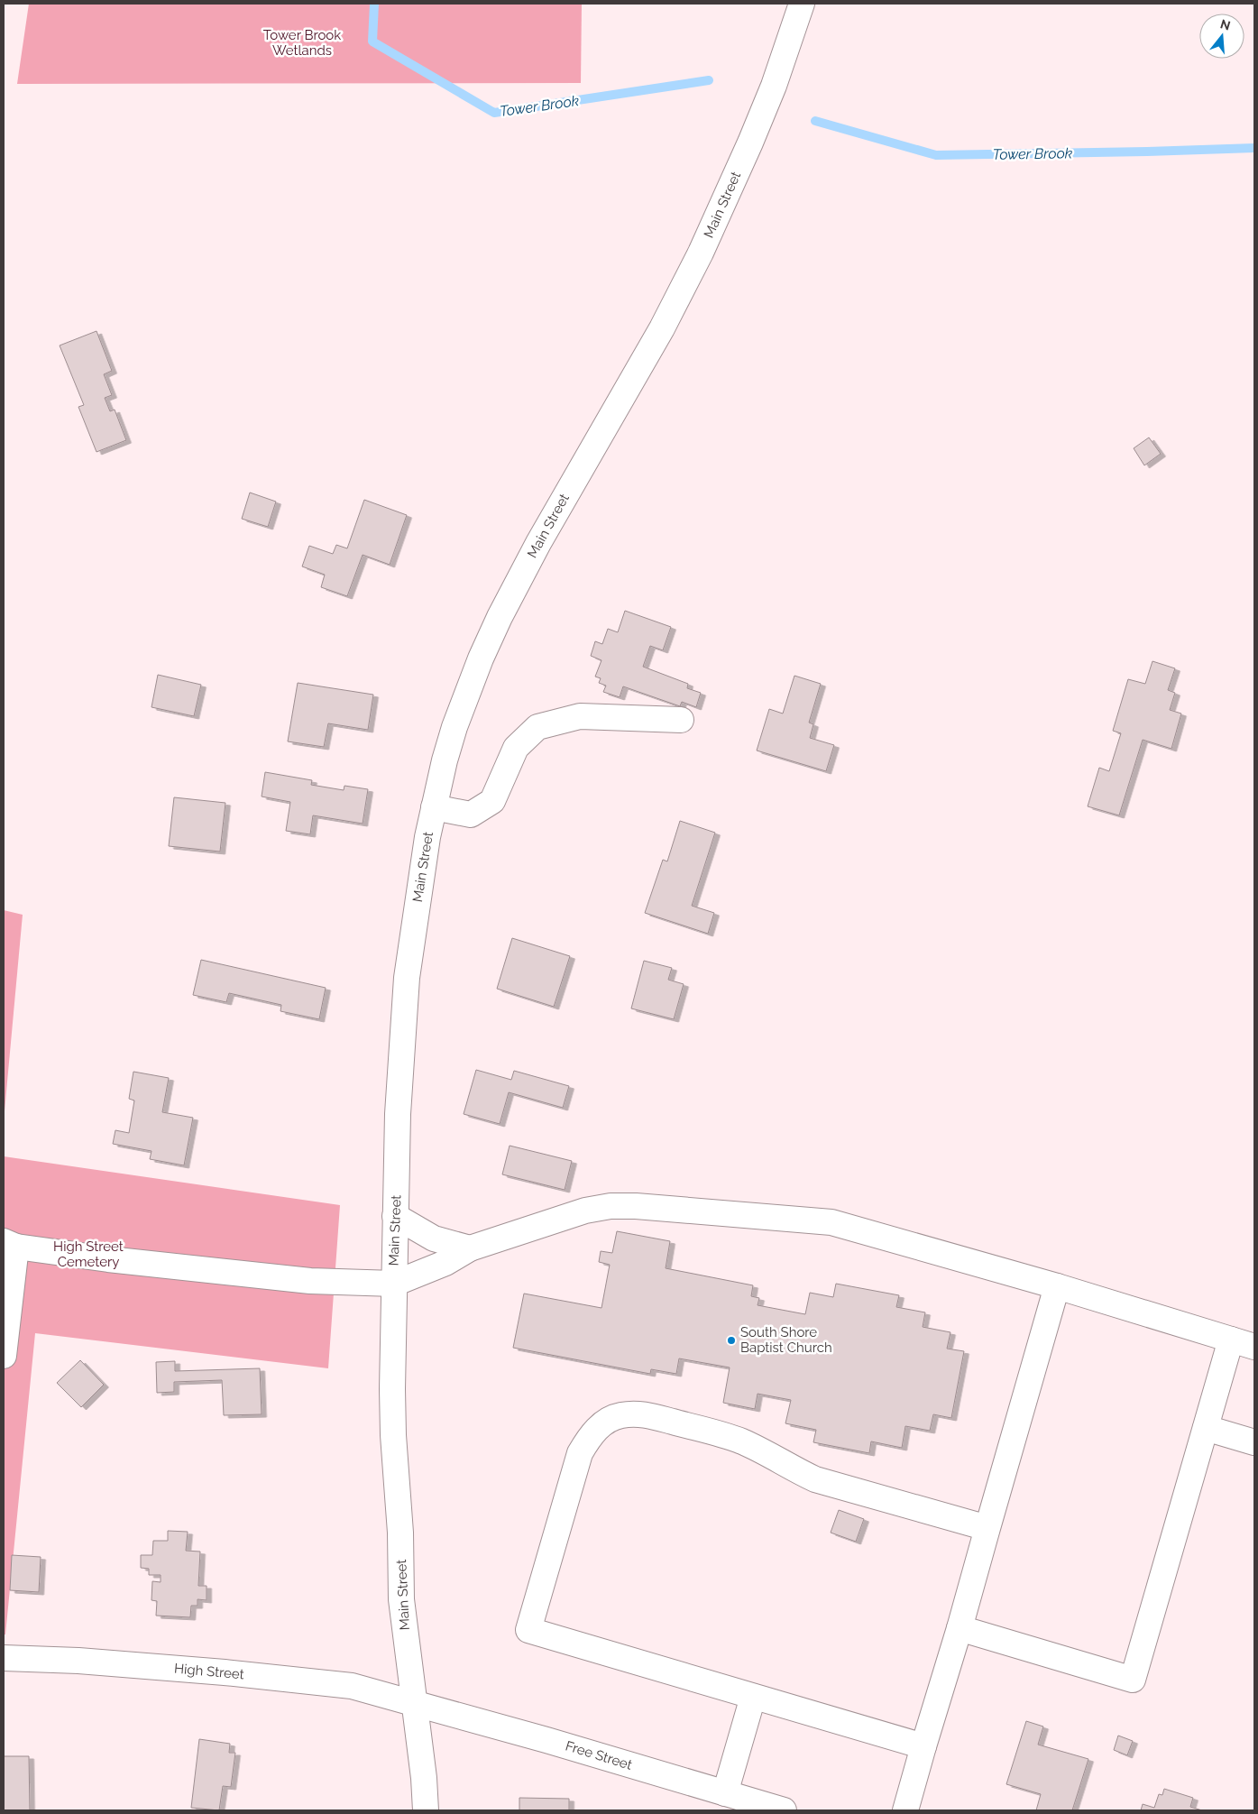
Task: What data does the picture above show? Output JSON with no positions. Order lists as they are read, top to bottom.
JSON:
{
  "streets": {
    "main road": ["Main Street", "High Street", "Free Street"]
  },
  "crossings": [
    ["Main Street", "High Street"],
    ["Main Street", "Free Street"],
    ["High Street", "Free Street"]
  ],
  "water": ["Tower Brook"],
  "parks": ["Tower Brook Wetlands", "High Street Cemetery"],
  "places": ["South Shore Baptist Church"],
  "north": "top"
}
